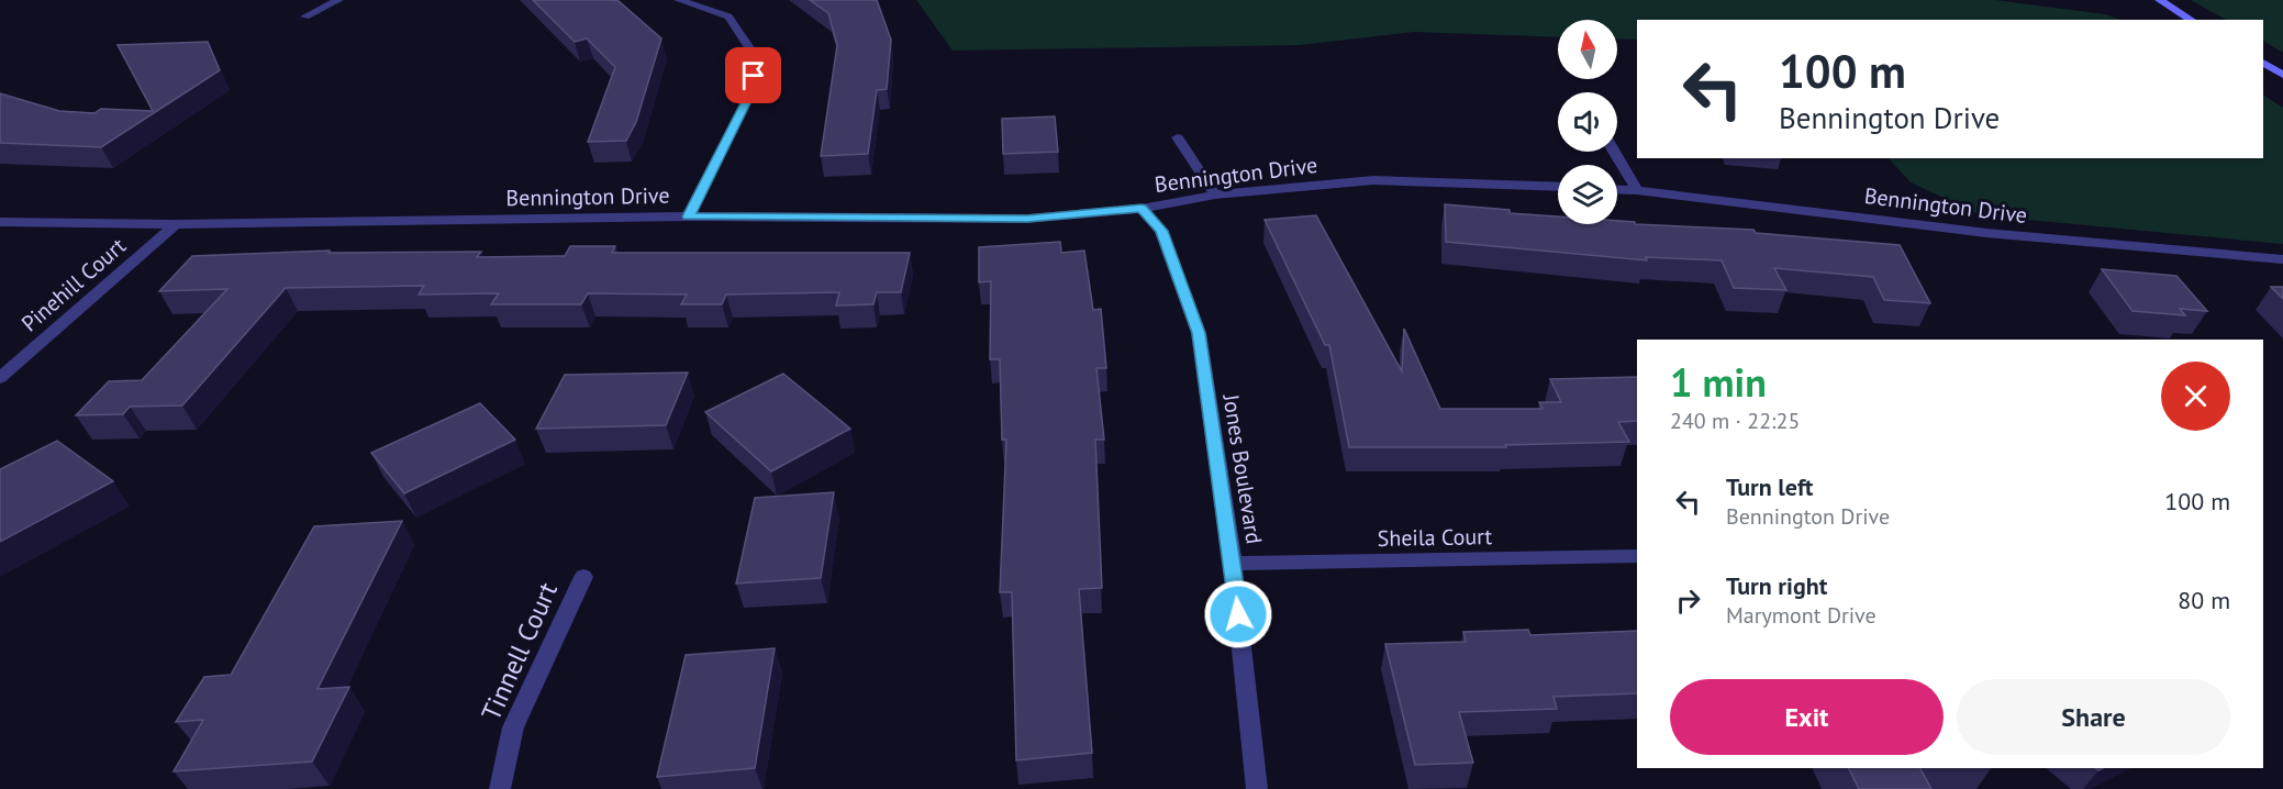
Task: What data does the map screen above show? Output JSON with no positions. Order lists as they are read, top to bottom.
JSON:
{
  "streets": {
    "street": [
      "Bennington Drive",
      "Pinehill Court",
      "Jones Boulevard",
      "Sheila Court",
      "Tinnell Court"
    ]
  },
  "crossings": [
    ["Bennington Drive", "Pinehill Court"],
    ["Bennington Drive", "Jones Boulevard"],
    ["Jones Boulevard", "Sheila Court"]
  ],
  "north": "top",
  "page": {
    "turn": ["100 m", "Bennington Drive"],
    "heading": ["1 min", "240 m · 22:25"],
    "list": [
      {
        "name": "Turn left",
        "note": "Bennington Drive",
        "value": "100 m"
      },
      {
        "name": "Turn right",
        "note": "Marymont Drive",
        "value": "80 m"
      }
    ],
    "buttons": ["Exit", "Share"]
  }
}
